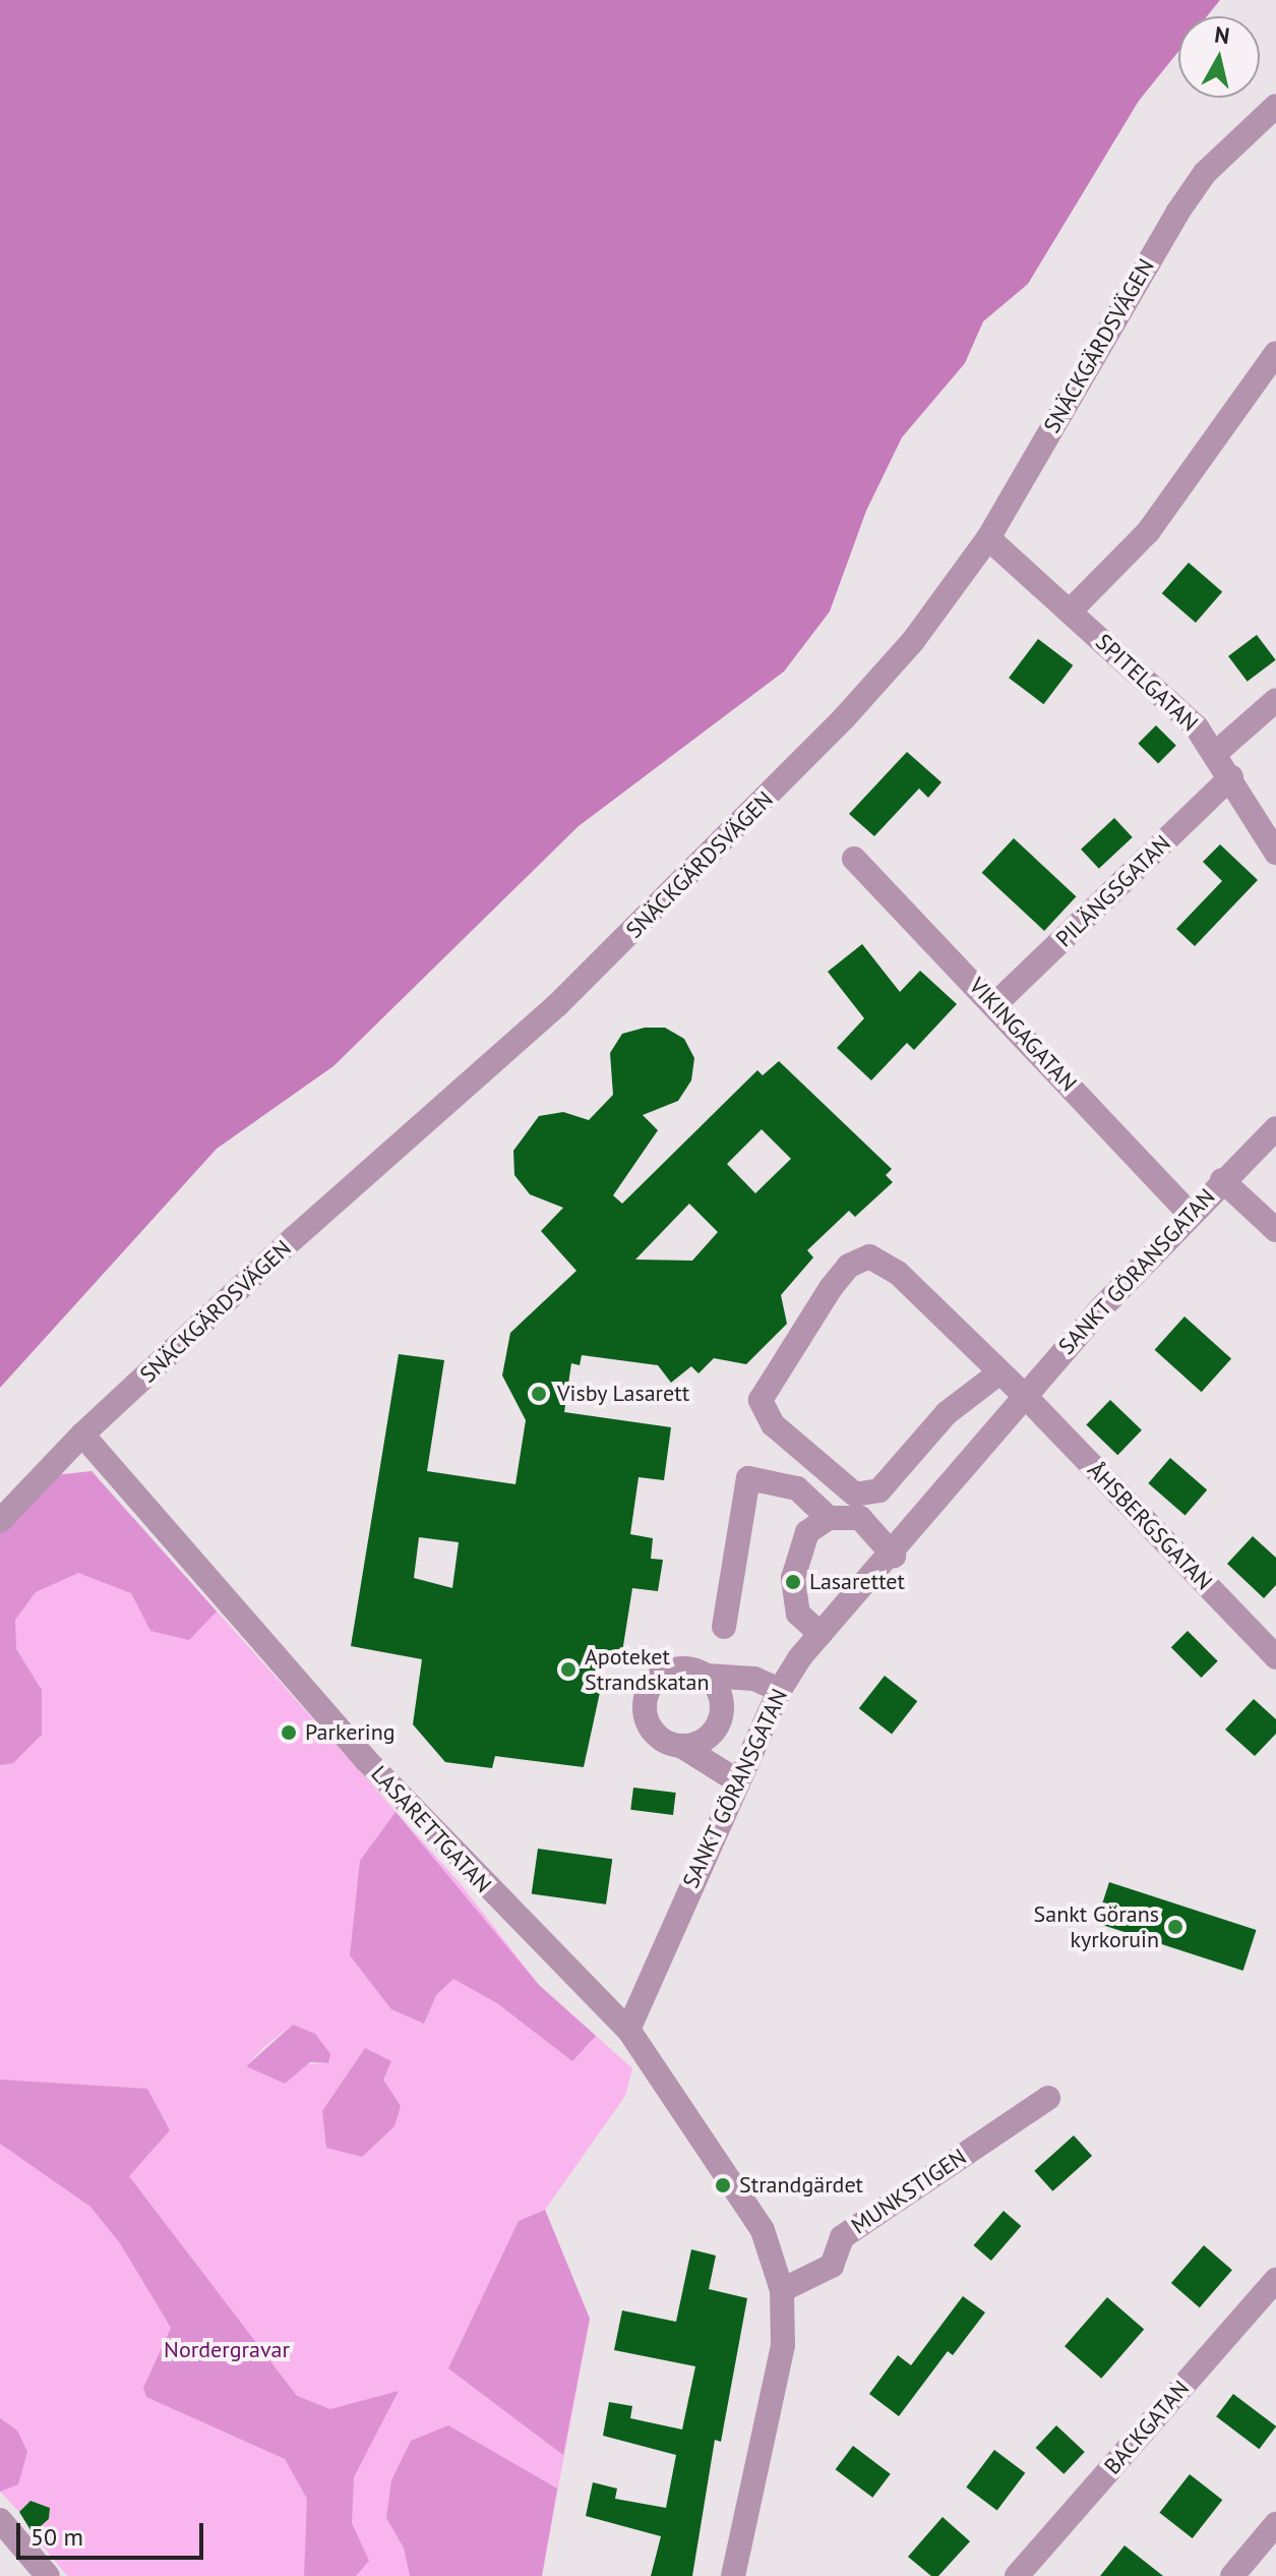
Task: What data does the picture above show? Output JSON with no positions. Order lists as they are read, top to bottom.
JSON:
{
  "streets": {
    "street": [
      "SNÄCKGÄRDSVÄGEN",
      "SPITELGATAN",
      "PILÄNGSGATAN",
      "VIKINGAGATAN",
      "SANKT GÖRANSGATAN",
      "ÅHSBERGSGATAN",
      "LASARETTGATAN",
      "MUNKSTIGEN",
      "BACKGATAN"
    ]
  },
  "crossings": [
    ["SNÄCKGÄRDSVÄGEN", "SPITELGATAN"],
    ["SNÄCKGÄRDSVÄGEN", "LASARETTGATAN"],
    ["SPITELGATAN", "PILÄNGSGATAN"],
    ["PILÄNGSGATAN", "VIKINGAGATAN"],
    ["VIKINGAGATAN", "SANKT GÖRANSGATAN"],
    ["SANKT GÖRANSGATAN", "ÅHSBERGSGATAN"],
    ["SANKT GÖRANSGATAN", "LASARETTGATAN"]
  ],
  "parks": ["Nordergravar"],
  "places": [
    "Visby Lasarett",
    "Lasarettet",
    "Apoteket Strandskatan",
    "Parkering",
    "Sankt Görans kyrkoruin",
    "Strandgärdet"
  ],
  "scale_bar": "50 m",
  "north": "top"
}
